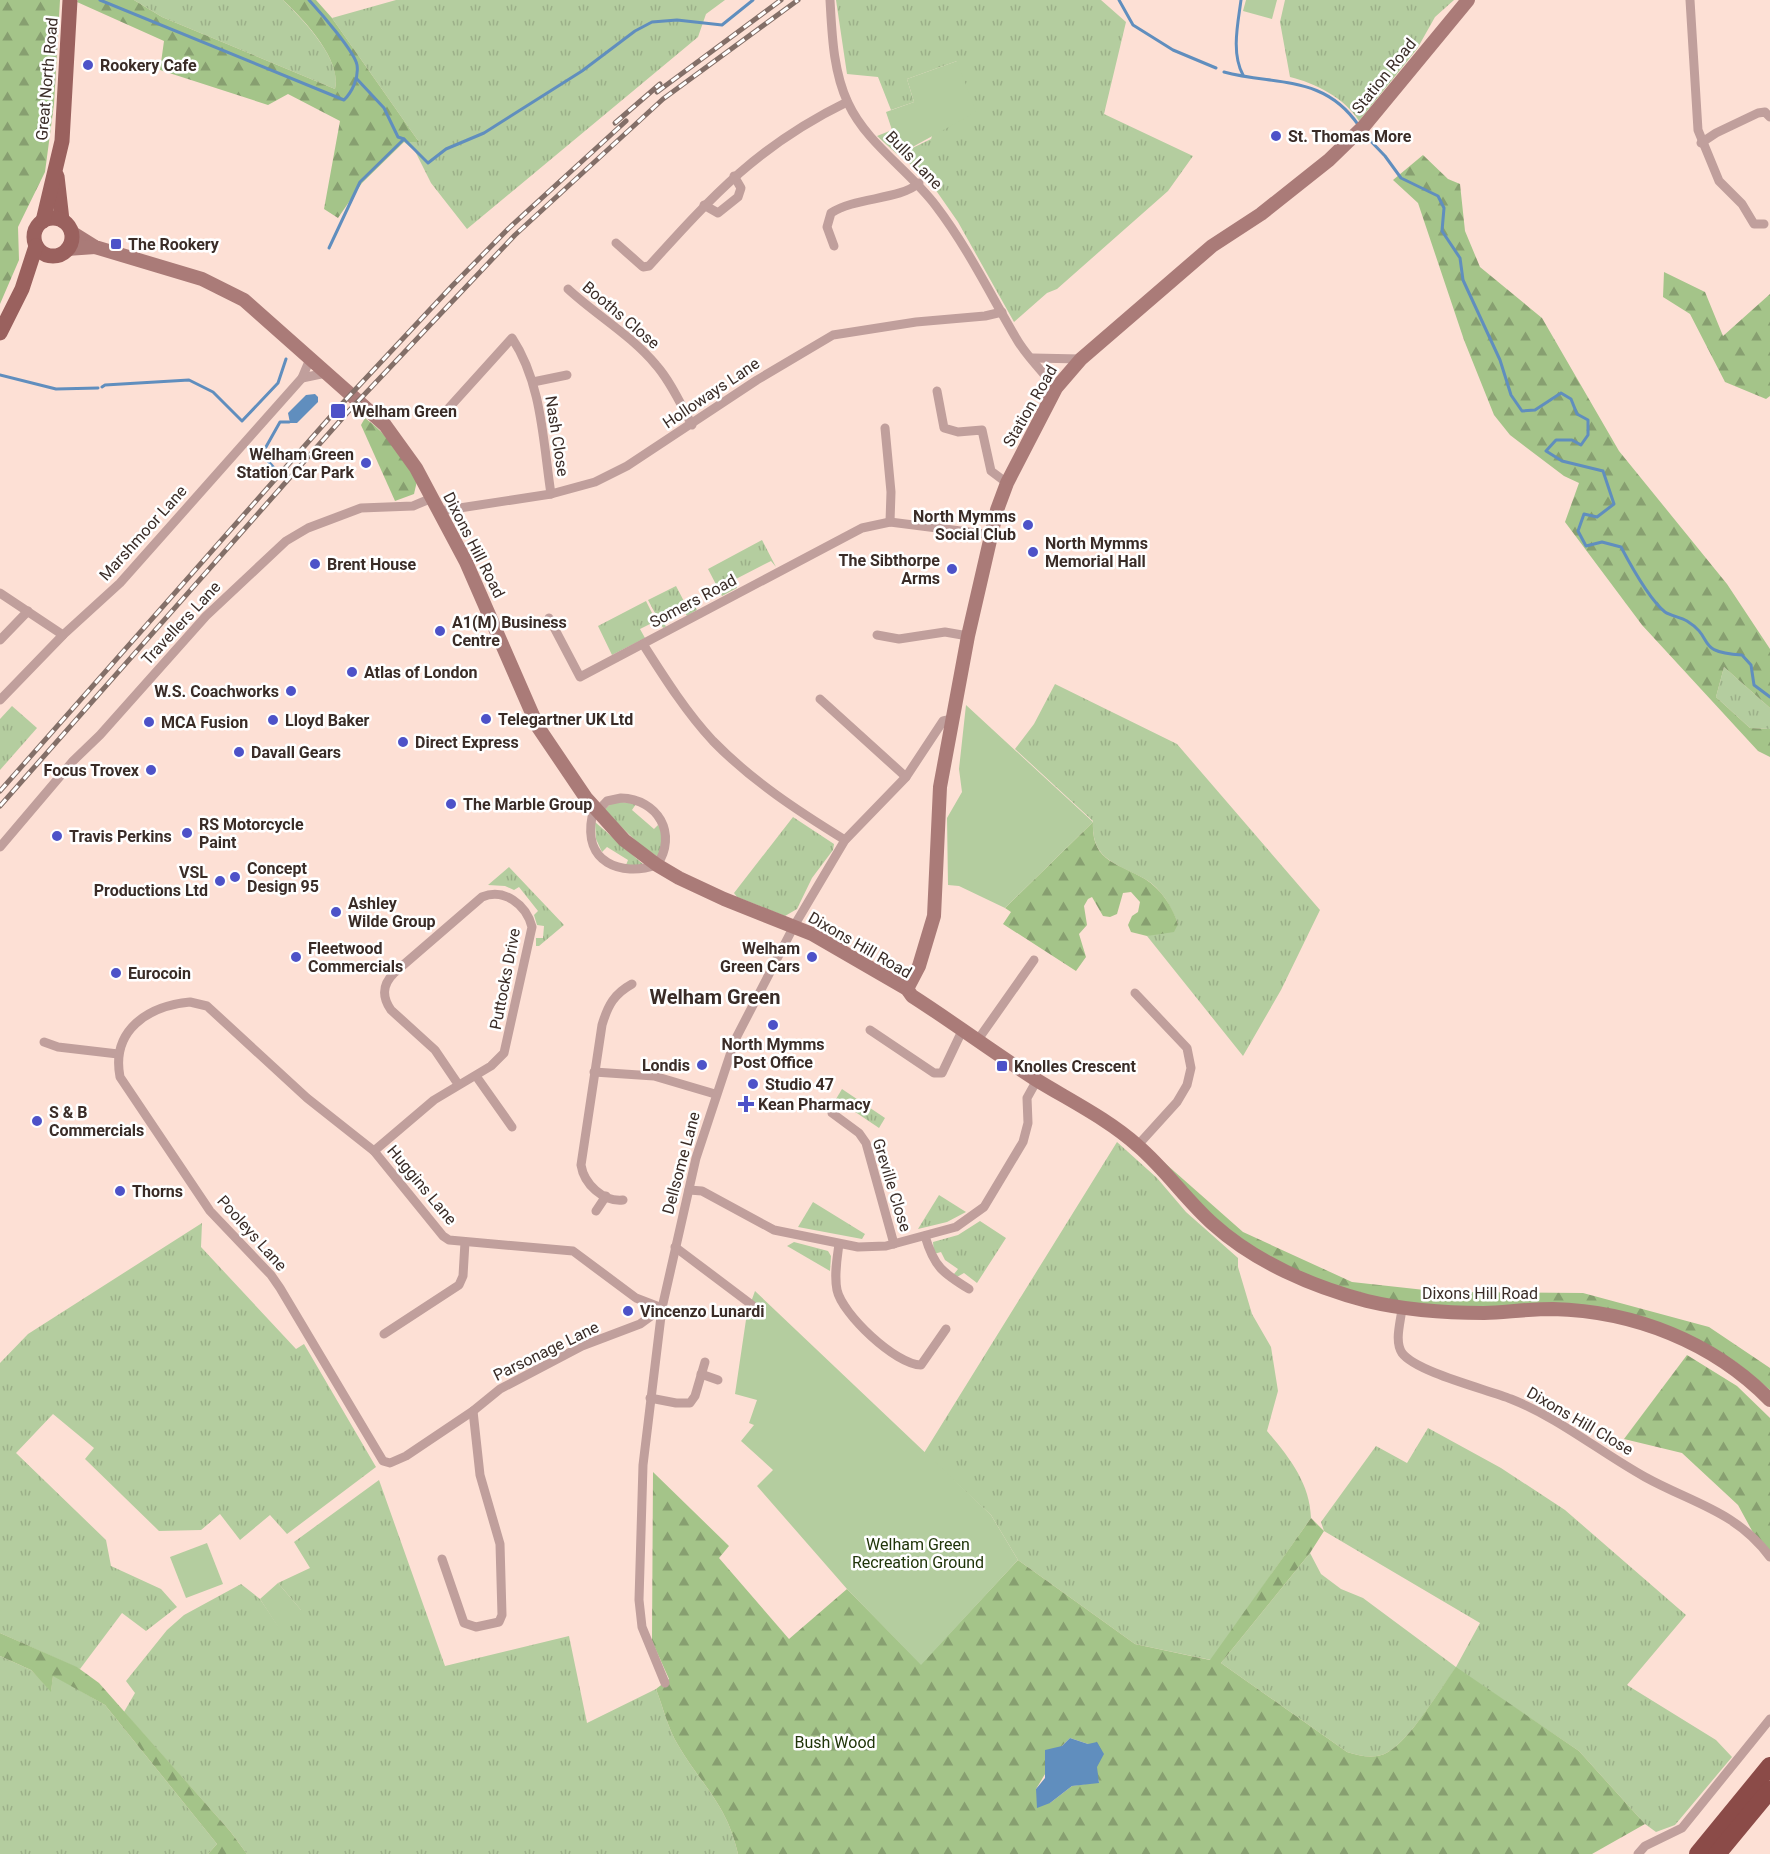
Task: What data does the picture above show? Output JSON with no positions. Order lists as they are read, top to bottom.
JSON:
{
  "streets": {
    "main road": ["Great North Road"],
    "street": [
      "Station Road",
      "Bulls Lane",
      "Booths Close",
      "Holloways Lane",
      "Nash Close",
      "Marshmoor Lane",
      "Dixons Hill Road",
      "Somers Road",
      "Travellers Lane",
      "Puttocks Drive",
      "Dellsome Lane",
      "Huggins Lane",
      "Greville Close",
      "Pooleys Lane",
      "Parsonage Lane",
      "Dixons Hill Close"
    ]
  },
  "crossings": [
    ["Station Road", "Bulls Lane"],
    ["Station Road", "Dixons Hill Road"],
    ["Station Road", "Somers Road"],
    ["Station Road", "Dellsome Lane"],
    ["Great North Road", "Dixons Hill Road"],
    ["Bulls Lane", "Holloways Lane"],
    ["Booths Close", "Holloways Lane"],
    ["Holloways Lane", "Nash Close"],
    ["Holloways Lane", "Dixons Hill Road"],
    ["Marshmoor Lane", "Dixons Hill Road"],
    ["Dixons Hill Road", "Travellers Lane"],
    ["Dixons Hill Road", "Dellsome Lane"],
    ["Dixons Hill Road", "Dixons Hill Close"],
    ["Somers Road", "Dellsome Lane"],
    ["Puttocks Drive", "Huggins Lane"],
    ["Dellsome Lane", "Huggins Lane"],
    ["Dellsome Lane", "Parsonage Lane"],
    ["Huggins Lane", "Pooleys Lane"],
    ["Huggins Lane", "Parsonage Lane"],
    ["Pooleys Lane", "Parsonage Lane"]
  ],
  "districts": ["Welham Green"],
  "parks": ["Welham Green Recreation Ground", "Bush Wood"],
  "places": {
    "other": [
      "Rookery Cafe",
      "St. Thomas More",
      "Welham Green Station Car Park",
      "North Mymms Social Club",
      "North Mymms Memorial Hall",
      "Brent House",
      "The Sibthorpe Arms",
      "A1(M) Business Centre",
      "Atlas of London",
      "W.S. Coachworks",
      "Telegartner UK Ltd",
      "Lloyd Baker",
      "MCA Fusion",
      "Direct Express",
      "Davall Gears",
      "Focus Trovex",
      "The Marble Group",
      "RS Motorcycle Paint",
      "Travis Perkins",
      "Concept Design 95",
      "VSL Productions Ltd",
      "Ashley Wilde Group",
      "Fleetwood Commercials",
      "Welham Green Cars",
      "Eurocoin",
      "North Mymms Post Office",
      "Londis",
      "Studio 47",
      "S & B Commercials",
      "Thorns",
      "Vincenzo Lunardi"
    ],
    "transit": ["The Rookery", "Welham Green", "Knolles Crescent"],
    "health": ["Kean Pharmacy"]
  }
}
